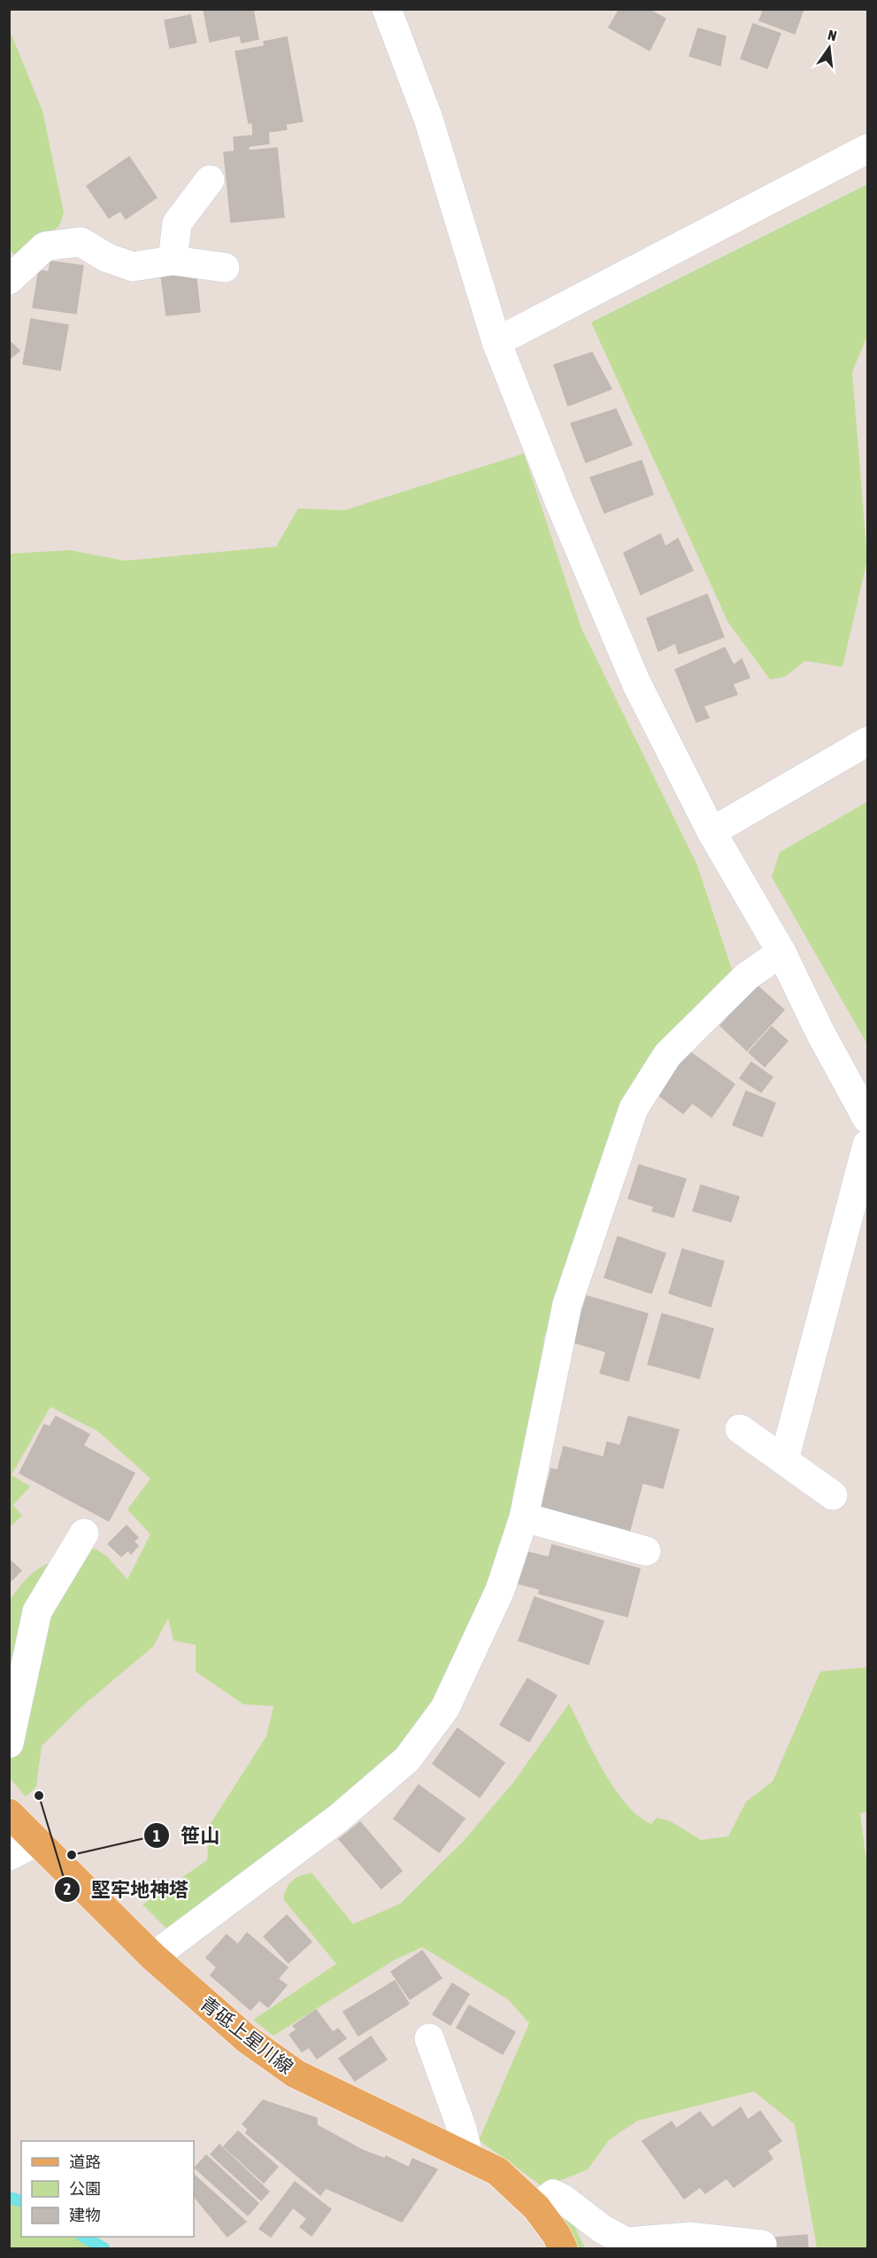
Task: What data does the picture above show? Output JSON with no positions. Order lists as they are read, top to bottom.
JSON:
{
  "streets": {
    "main road": ["青砥上星川線"]
  },
  "places": ["堅牢地神塔", "笹山"],
  "legend": ["道路", "公園", "建物"],
  "north": "top"
}
